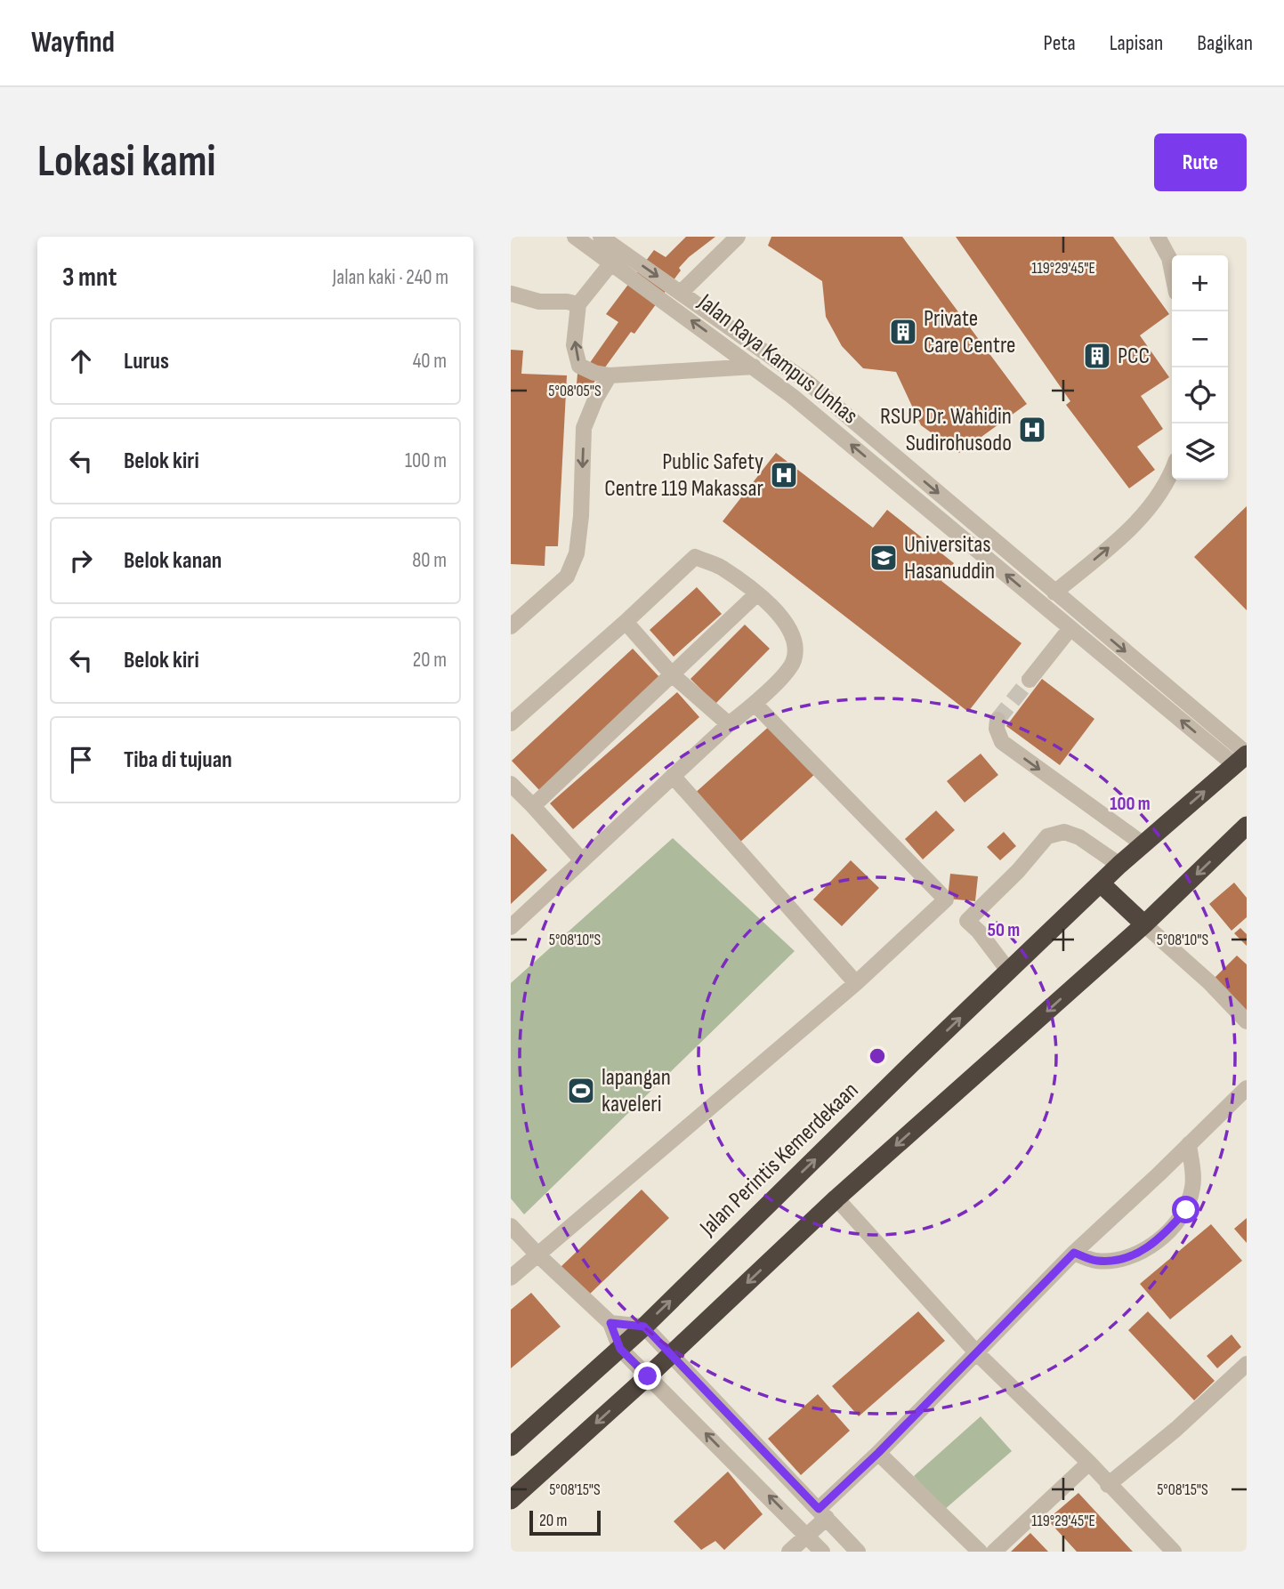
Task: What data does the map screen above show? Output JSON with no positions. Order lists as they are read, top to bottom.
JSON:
{
  "streets": {
    "highway": ["Jalan Perintis Kemerdekaan"],
    "street": ["Jalan Raya Kampus Unhas"]
  },
  "crossings": [
    ["Jalan Raya Kampus Unhas", "Jalan Perintis Kemerdekaan"]
  ],
  "places": {
    "building": ["Private Care Centre", "PCC"],
    "hospital": ["RSUP Dr. Wahidin Sudirohusodo", "Public Safety Centre 119 Makassar"],
    "school or university": ["Universitas Hasanuddin"],
    "sports": ["lapangan kaveleri"]
  },
  "scale_bar": "20 m",
  "page": {
    "header": "Wayfind",
    "nav": ["Peta", "Lapisan", "Bagikan"],
    "buttons": "Rute",
    "title": "Lokasi kami",
    "heading": ["3 mnt", "Jalan kaki · 240 m"],
    "map_buttons": ["+", "−"],
    "list": [
      ["Lurus", "40 m"],
      ["Belok kiri", "100 m"],
      ["Belok kanan", "80 m"],
      ["Belok kiri", "20 m"],
      "Tiba di tujuan"
    ],
    "scale": "20 m"
  },
  "coordinates": [
    "119°29'45\"E",
    "5°08'05\"S",
    "5°08'10\"S",
    "5°08'15\"S"
  ],
  "rings": ["100 m", "50 m"]
}
